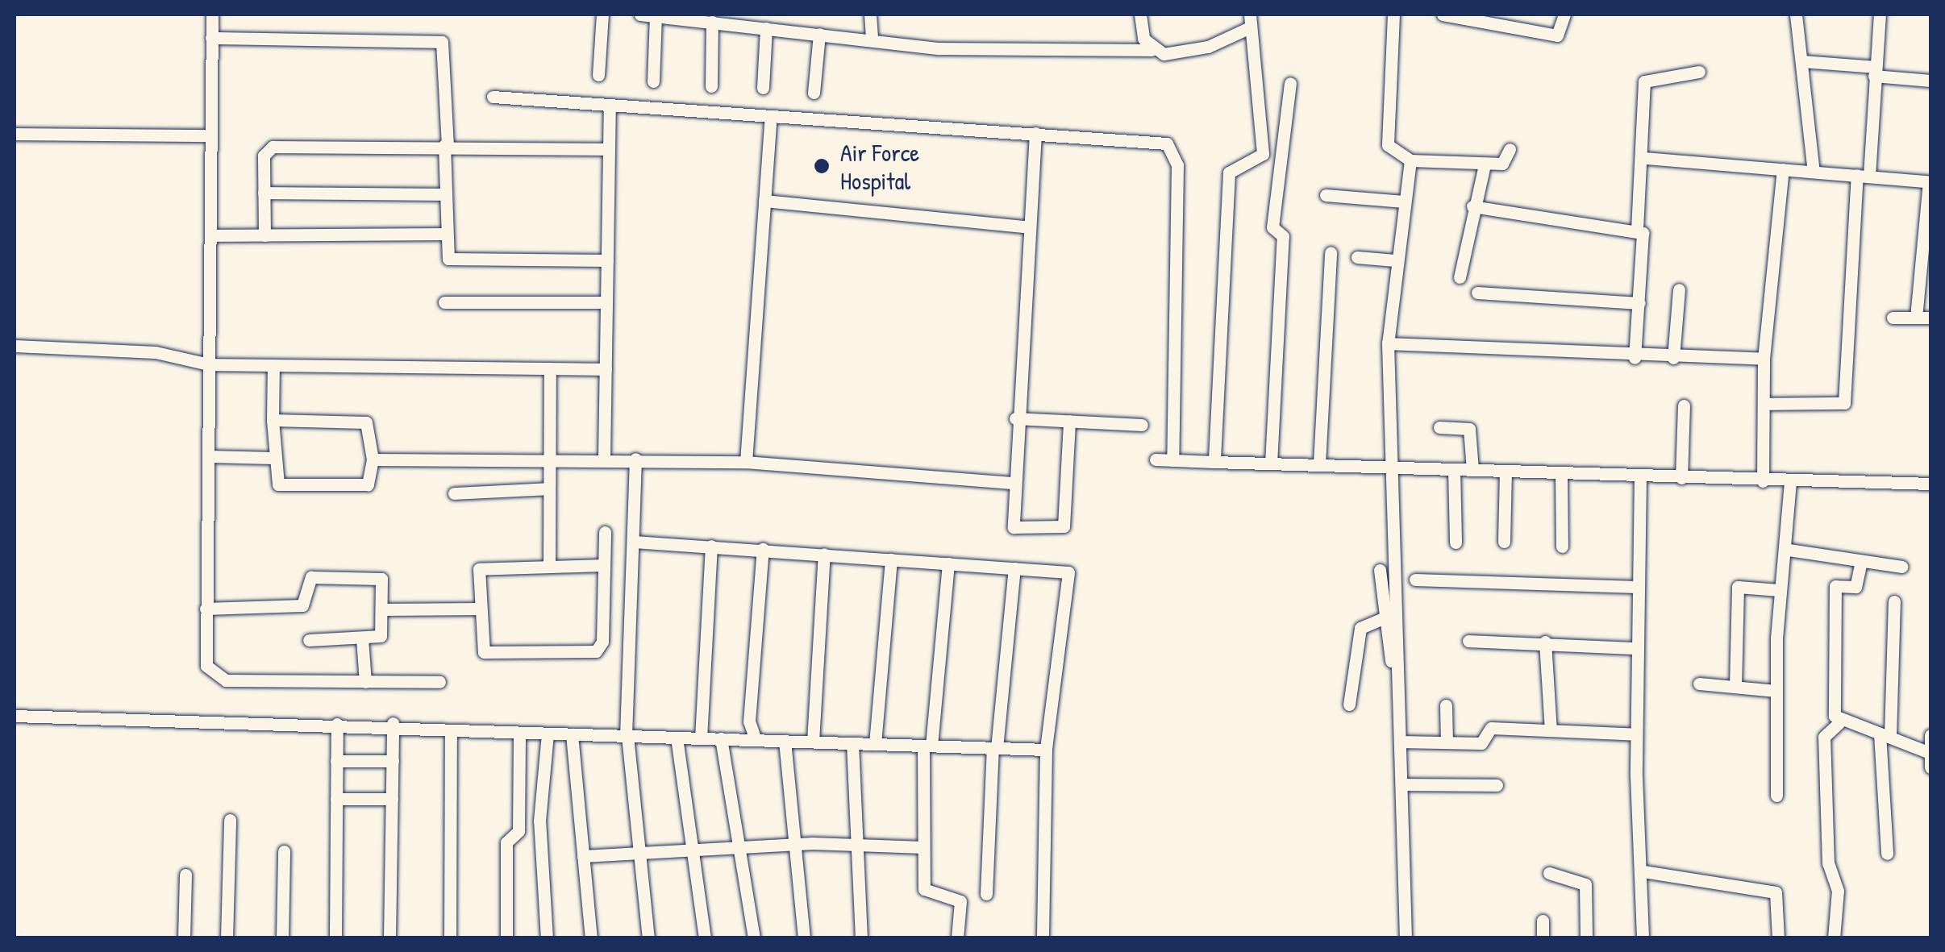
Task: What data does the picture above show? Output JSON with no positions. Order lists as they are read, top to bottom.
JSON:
{
  "places": ["Air Force Hospital"]
}
